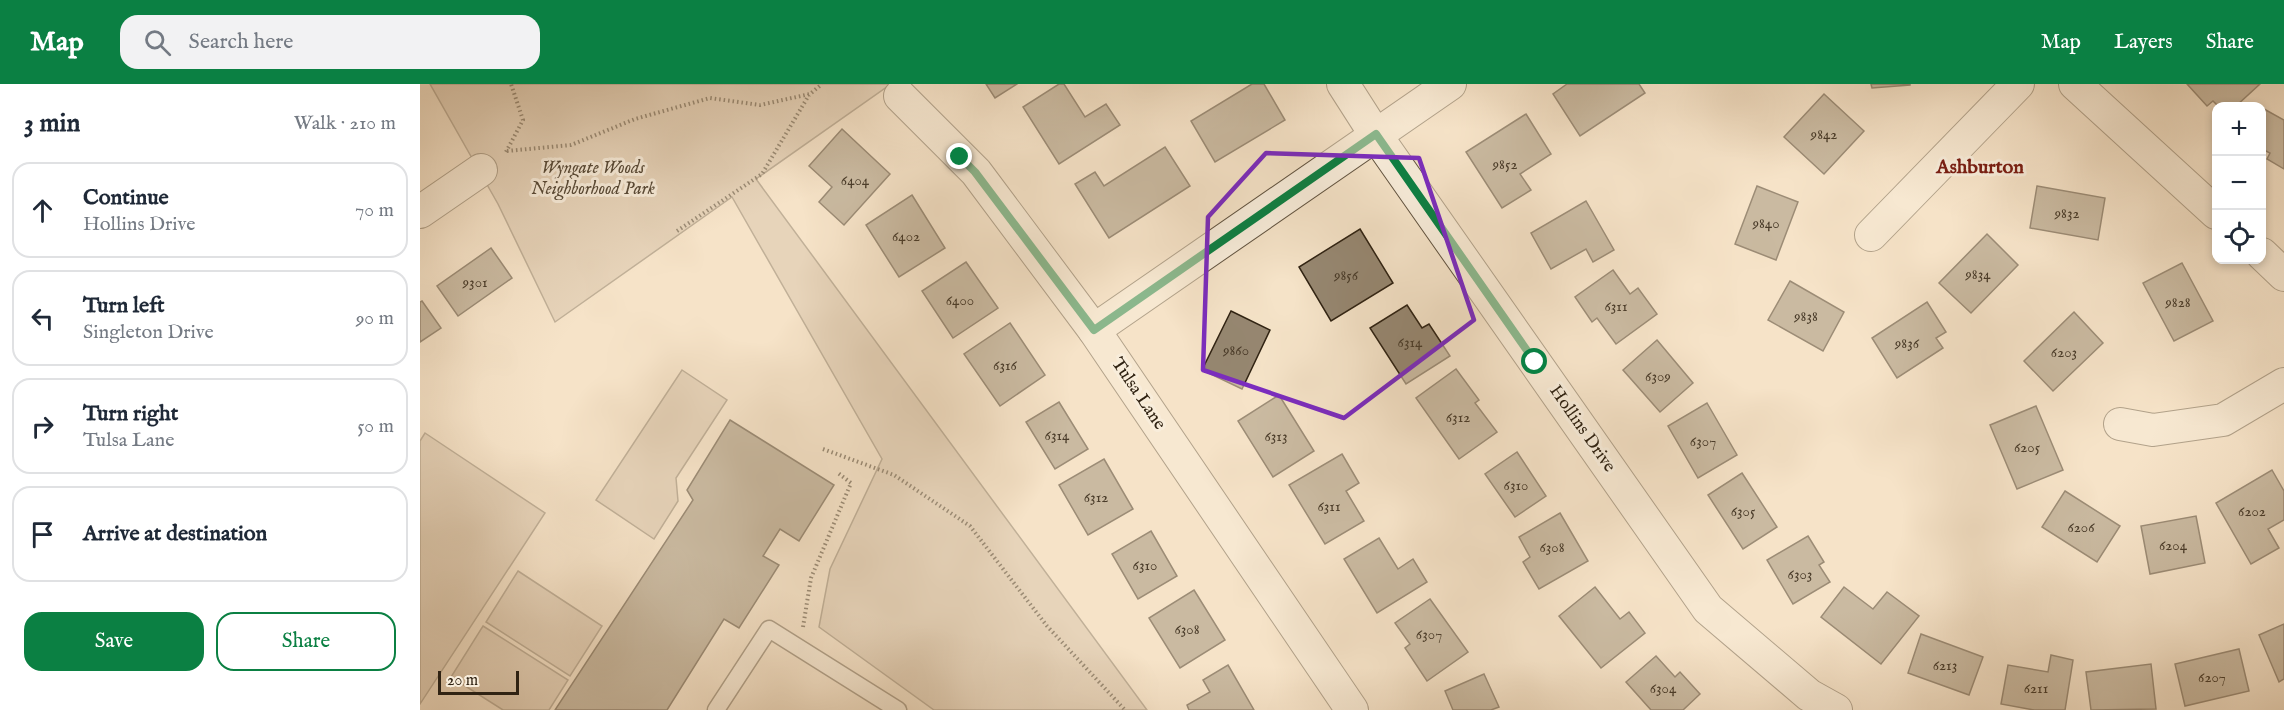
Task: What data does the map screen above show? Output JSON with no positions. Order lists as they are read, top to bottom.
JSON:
{
  "streets": {
    "street": ["Tulsa Lane", "Hollins Drive"]
  },
  "districts": ["Ashburton"],
  "parks": ["Wyngate Woods Neighborhood Park"],
  "house_numbers": [
    "9842",
    "9852",
    "6404",
    "9832",
    "9840",
    "6402",
    "9834",
    "9856",
    "9301",
    "6400",
    "9828",
    "6311",
    "9838",
    "6314",
    "9836",
    "9860",
    "6203",
    "6316",
    "6309",
    "6312",
    "6314",
    "6313",
    "6307",
    "6205",
    "6310",
    "6312",
    "6311",
    "6305",
    "6202",
    "6206",
    "6204",
    "6308",
    "6310",
    "6303",
    "6308",
    "6307",
    "6213",
    "6207",
    "6304",
    "6211"
  ],
  "scale_bar": "20 m",
  "page": {
    "header": "Map",
    "search": "Search here",
    "nav": ["Map", "Layers", "Share"],
    "heading": ["3 min", "Walk · 210 m"],
    "map_buttons": ["+", "−"],
    "list": [
      ["Continue", "Hollins Drive", "70 m"],
      ["Turn left", "Singleton Drive", "90 m"],
      ["Turn right", "Tulsa Lane", "50 m"],
      "Arrive at destination"
    ],
    "buttons": ["Save", "Share"],
    "scale": "20 m"
  }
}
